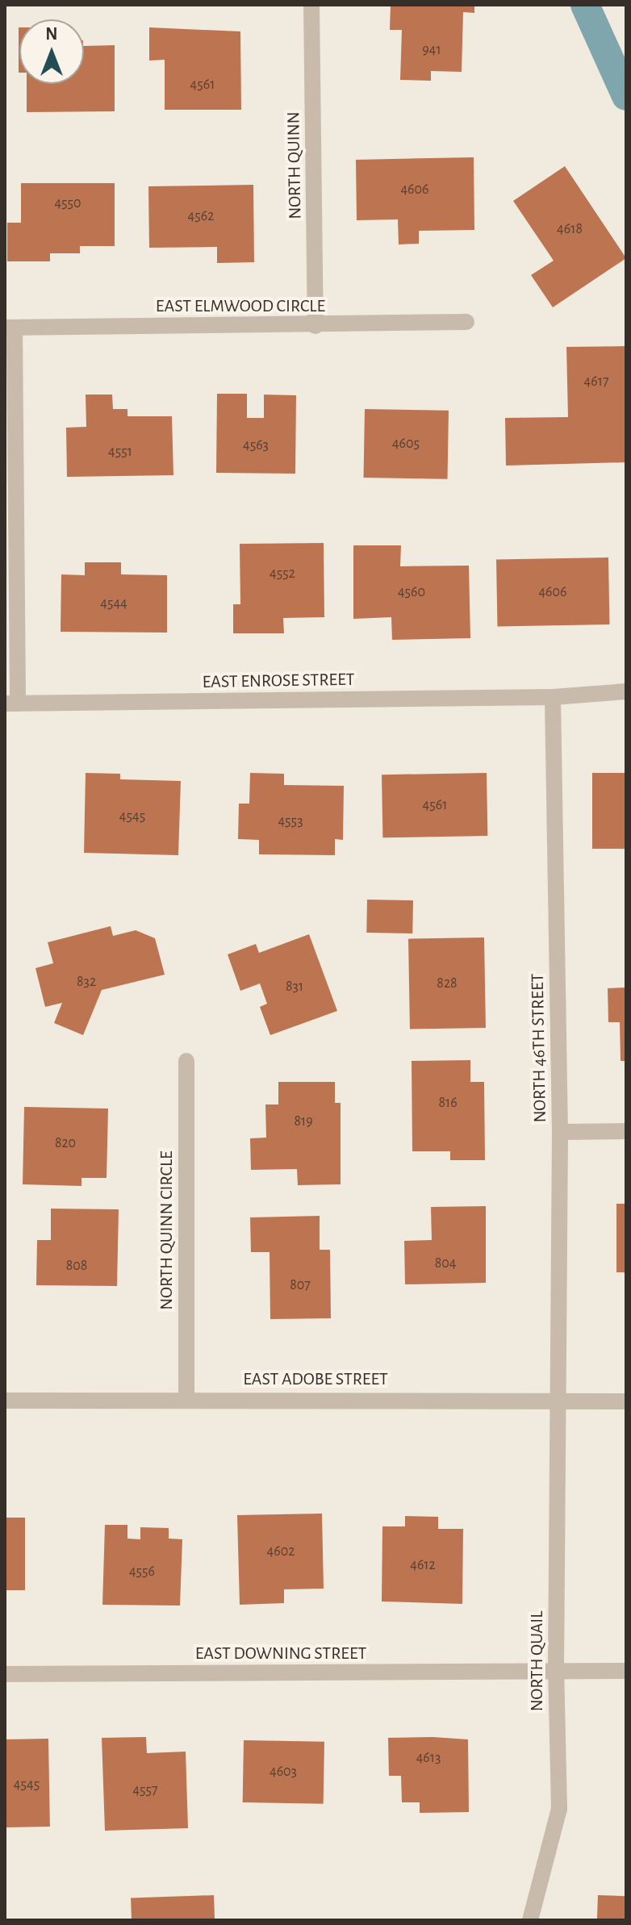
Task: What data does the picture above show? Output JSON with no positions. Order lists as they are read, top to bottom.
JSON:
{
  "streets": {
    "street": [
      "NORTH QUINN",
      "EAST ELMWOOD CIRCLE",
      "EAST ENROSE STREET",
      "NORTH 46TH STREET",
      "NORTH QUINN CIRCLE",
      "EAST ADOBE STREET",
      "EAST DOWNING STREET",
      "NORTH QUAIL"
    ]
  },
  "crossings": [
    ["NORTH QUINN", "EAST ELMWOOD CIRCLE"],
    ["EAST ENROSE STREET", "NORTH 46TH STREET"],
    ["NORTH 46TH STREET", "EAST ADOBE STREET"],
    ["NORTH 46TH STREET", "NORTH QUAIL"],
    ["NORTH QUINN CIRCLE", "EAST ADOBE STREET"],
    ["EAST ADOBE STREET", "NORTH QUAIL"],
    ["EAST DOWNING STREET", "NORTH QUAIL"]
  ],
  "house_numbers": [
    "941",
    "4561",
    "4606",
    "4550",
    "4562",
    "4618",
    "4617",
    "4605",
    "4563",
    "4551",
    "4552",
    "4560",
    "4606",
    "4544",
    "4561",
    "4545",
    "4553",
    "832",
    "828",
    "831",
    "816",
    "819",
    "820",
    "804",
    "808",
    "807",
    "4602",
    "4612",
    "4556",
    "4613",
    "4603",
    "4545",
    "4557"
  ],
  "north": "top"
}
